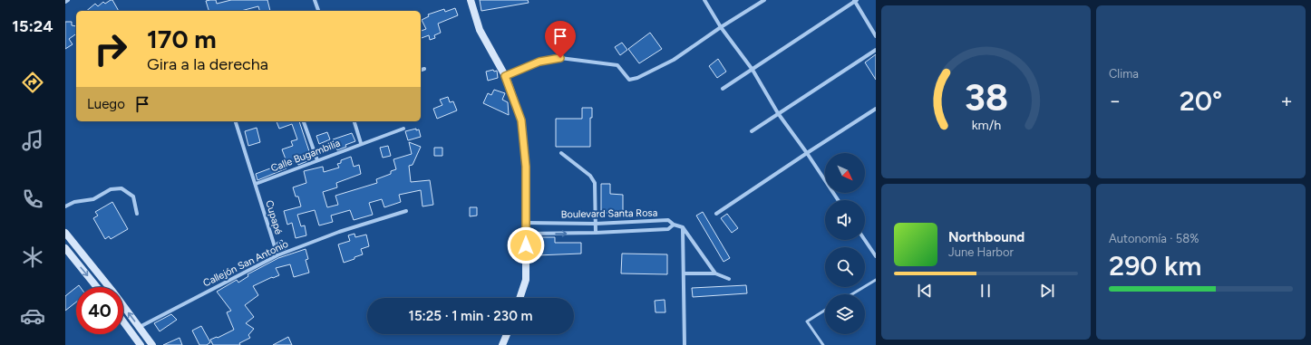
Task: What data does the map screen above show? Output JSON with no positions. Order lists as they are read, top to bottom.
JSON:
{
  "streets": {
    "street": [
      "Calle Bugambilia",
      "Boulevard Santa Rosa",
      "Cupapé",
      "Callejón San Antonio"
    ]
  },
  "crossings": [
    ["Calle Bugambilia", "Cupapé"],
    ["Cupapé", "Callejón San Antonio"]
  ],
  "north": "bottom right",
  "page": {
    "tabs": "15:24",
    "tile": [
      "Clima",
      ["Autonomía · 58%", "290 km"]
    ],
    "turn": ["170 m", "Gira a la derecha"],
    "heat": ["−", "20°", "+"],
    "then": "Luego",
    "song": ["Northbound", "June Harbor"],
    "limit": "40",
    "trip": "15:25 · 1 min · 230 m",
    "gauge": ["38", "km/h"]
  }
}
